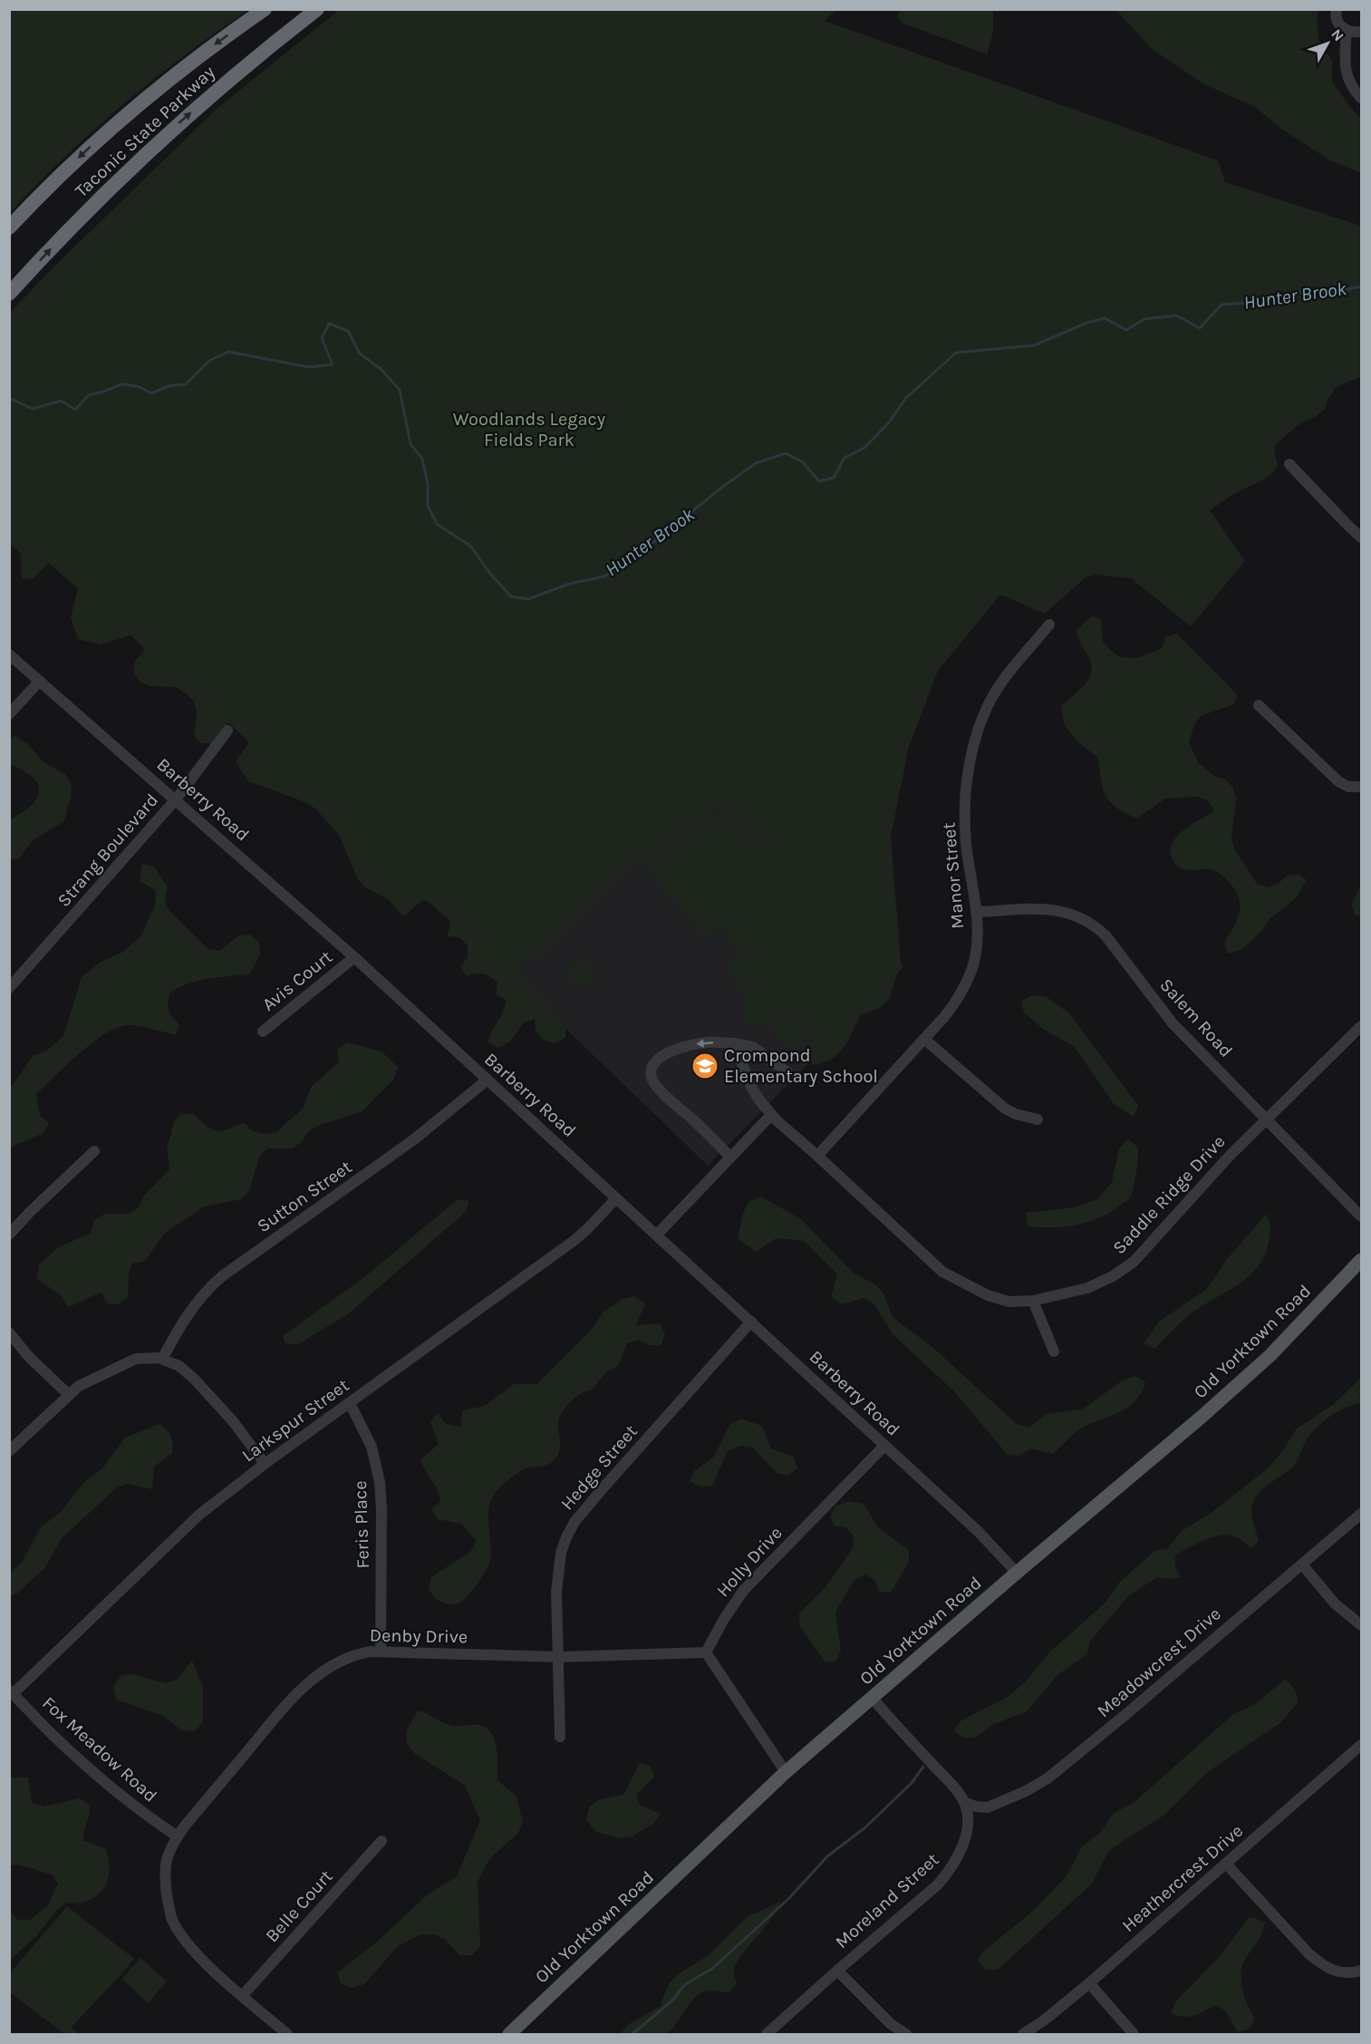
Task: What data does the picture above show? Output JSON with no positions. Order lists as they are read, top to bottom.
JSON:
{
  "streets": {
    "highway": ["Taconic State Parkway"],
    "main road": ["Old Yorktown Road"],
    "street": [
      "Barberry Road",
      "Strang Boulevard",
      "Manor Street",
      "Avis Court",
      "Salem Road",
      "Saddle Ridge Drive",
      "Sutton Street",
      "Larkspur Street",
      "Hedge Street",
      "Feris Place",
      "Holly Drive",
      "Denby Drive",
      "Meadowcrest Drive",
      "Fox Meadow Road",
      "Heathercrest Drive",
      "Moreland Street",
      "Belle Court"
    ]
  },
  "crossings": [
    ["Barberry Road", "Strang Boulevard"],
    ["Barberry Road", "Avis Court"],
    ["Barberry Road", "Sutton Street"],
    ["Barberry Road", "Old Yorktown Road"],
    ["Barberry Road", "Larkspur Street"],
    ["Barberry Road", "Hedge Street"],
    ["Barberry Road", "Holly Drive"],
    ["Manor Street", "Salem Road"],
    ["Manor Street", "Saddle Ridge Drive"],
    ["Salem Road", "Saddle Ridge Drive"],
    ["Larkspur Street", "Feris Place"],
    ["Larkspur Street", "Fox Meadow Road"],
    ["Hedge Street", "Denby Drive"],
    ["Feris Place", "Denby Drive"],
    ["Holly Drive", "Denby Drive"],
    ["Denby Drive", "Fox Meadow Road"],
    ["Meadowcrest Drive", "Moreland Street"]
  ],
  "water": ["Hunter Brook"],
  "parks": ["Woodlands Legacy Fields Park"],
  "places": {
    "school or university": ["Crompond Elementary School"]
  },
  "north": "top right"
}
